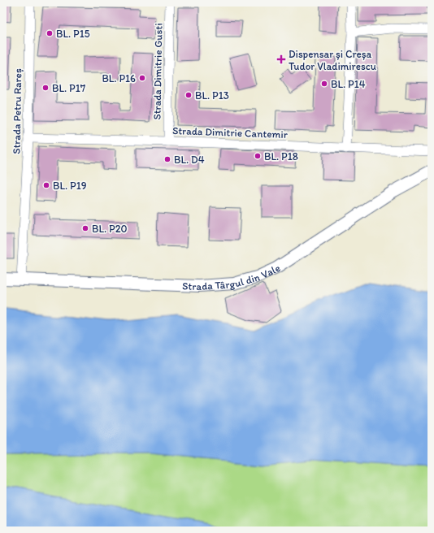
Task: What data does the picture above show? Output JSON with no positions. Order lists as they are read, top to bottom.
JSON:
{
  "streets": {
    "street": [
      "Strada Dimitrie Gusti",
      "Strada Petru Rareș",
      "Strada Dimitrie Cantemir",
      "Strada Târgul din Vale"
    ]
  },
  "crossings": [
    ["Strada Dimitrie Gusti", "Strada Dimitrie Cantemir"],
    ["Strada Petru Rareș", "Strada Dimitrie Cantemir"],
    ["Strada Petru Rareș", "Strada Târgul din Vale"]
  ],
  "places": {
    "other": [
      "BL. P15",
      "BL. P16",
      "BL. P14",
      "BL. P17",
      "BL. P13",
      "BL. P18",
      "BL. D4",
      "BL. P19",
      "BL. P20"
    ],
    "health": ["Dispensar și Creșa Tudor Vladimirescu"]
  }
}
